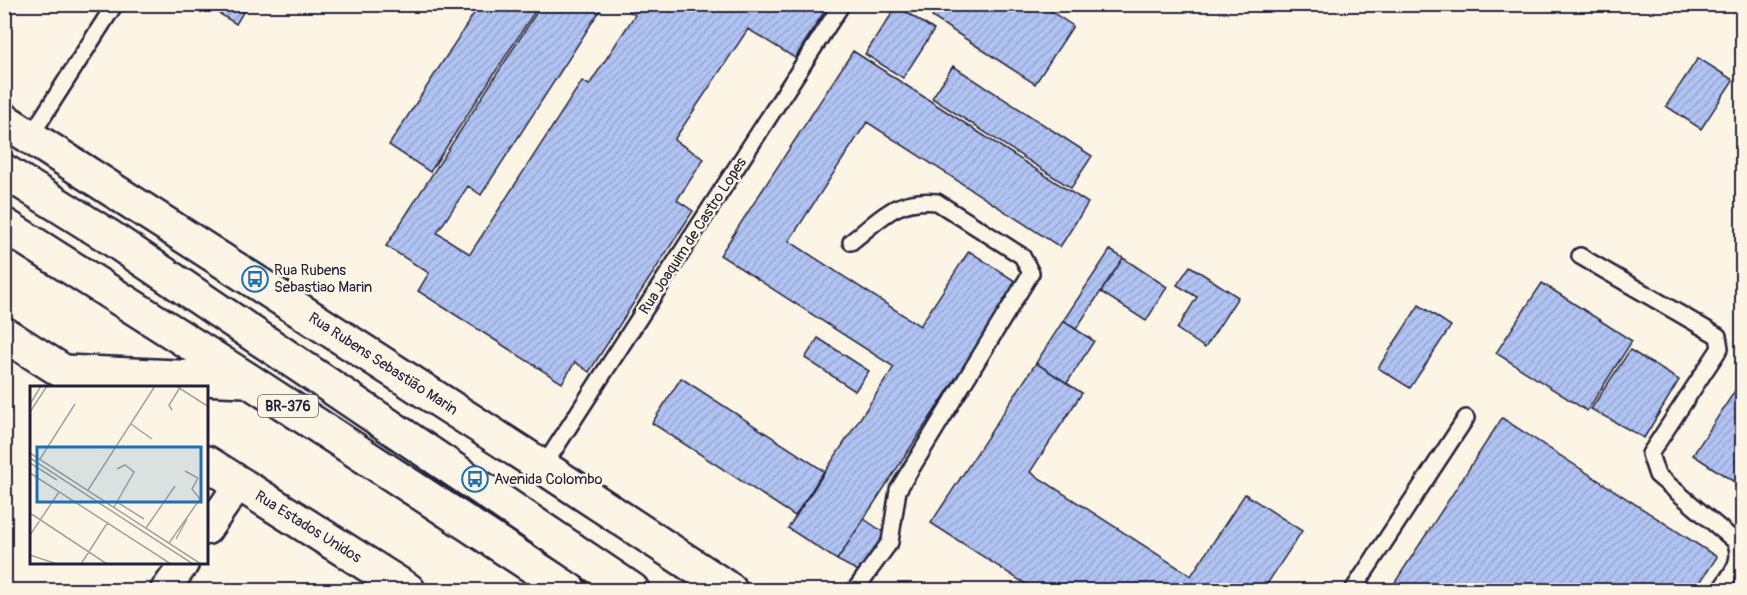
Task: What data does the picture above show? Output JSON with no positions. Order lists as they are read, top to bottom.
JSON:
{
  "streets": {
    "main road": ["Rua Rubens Sebastião Marin", "BR-376", "Rua Estados Unidos"],
    "lane": ["Rua Joaquim de Castro Lopes"]
  },
  "crossings": [
    ["Rua Joaquim de Castro Lopes", "Rua Rubens Sebastião Marin"]
  ],
  "places": {
    "bus stop": ["Rua Rubens Sebastiao Marin", "Avenida Colombo"]
  }
}
